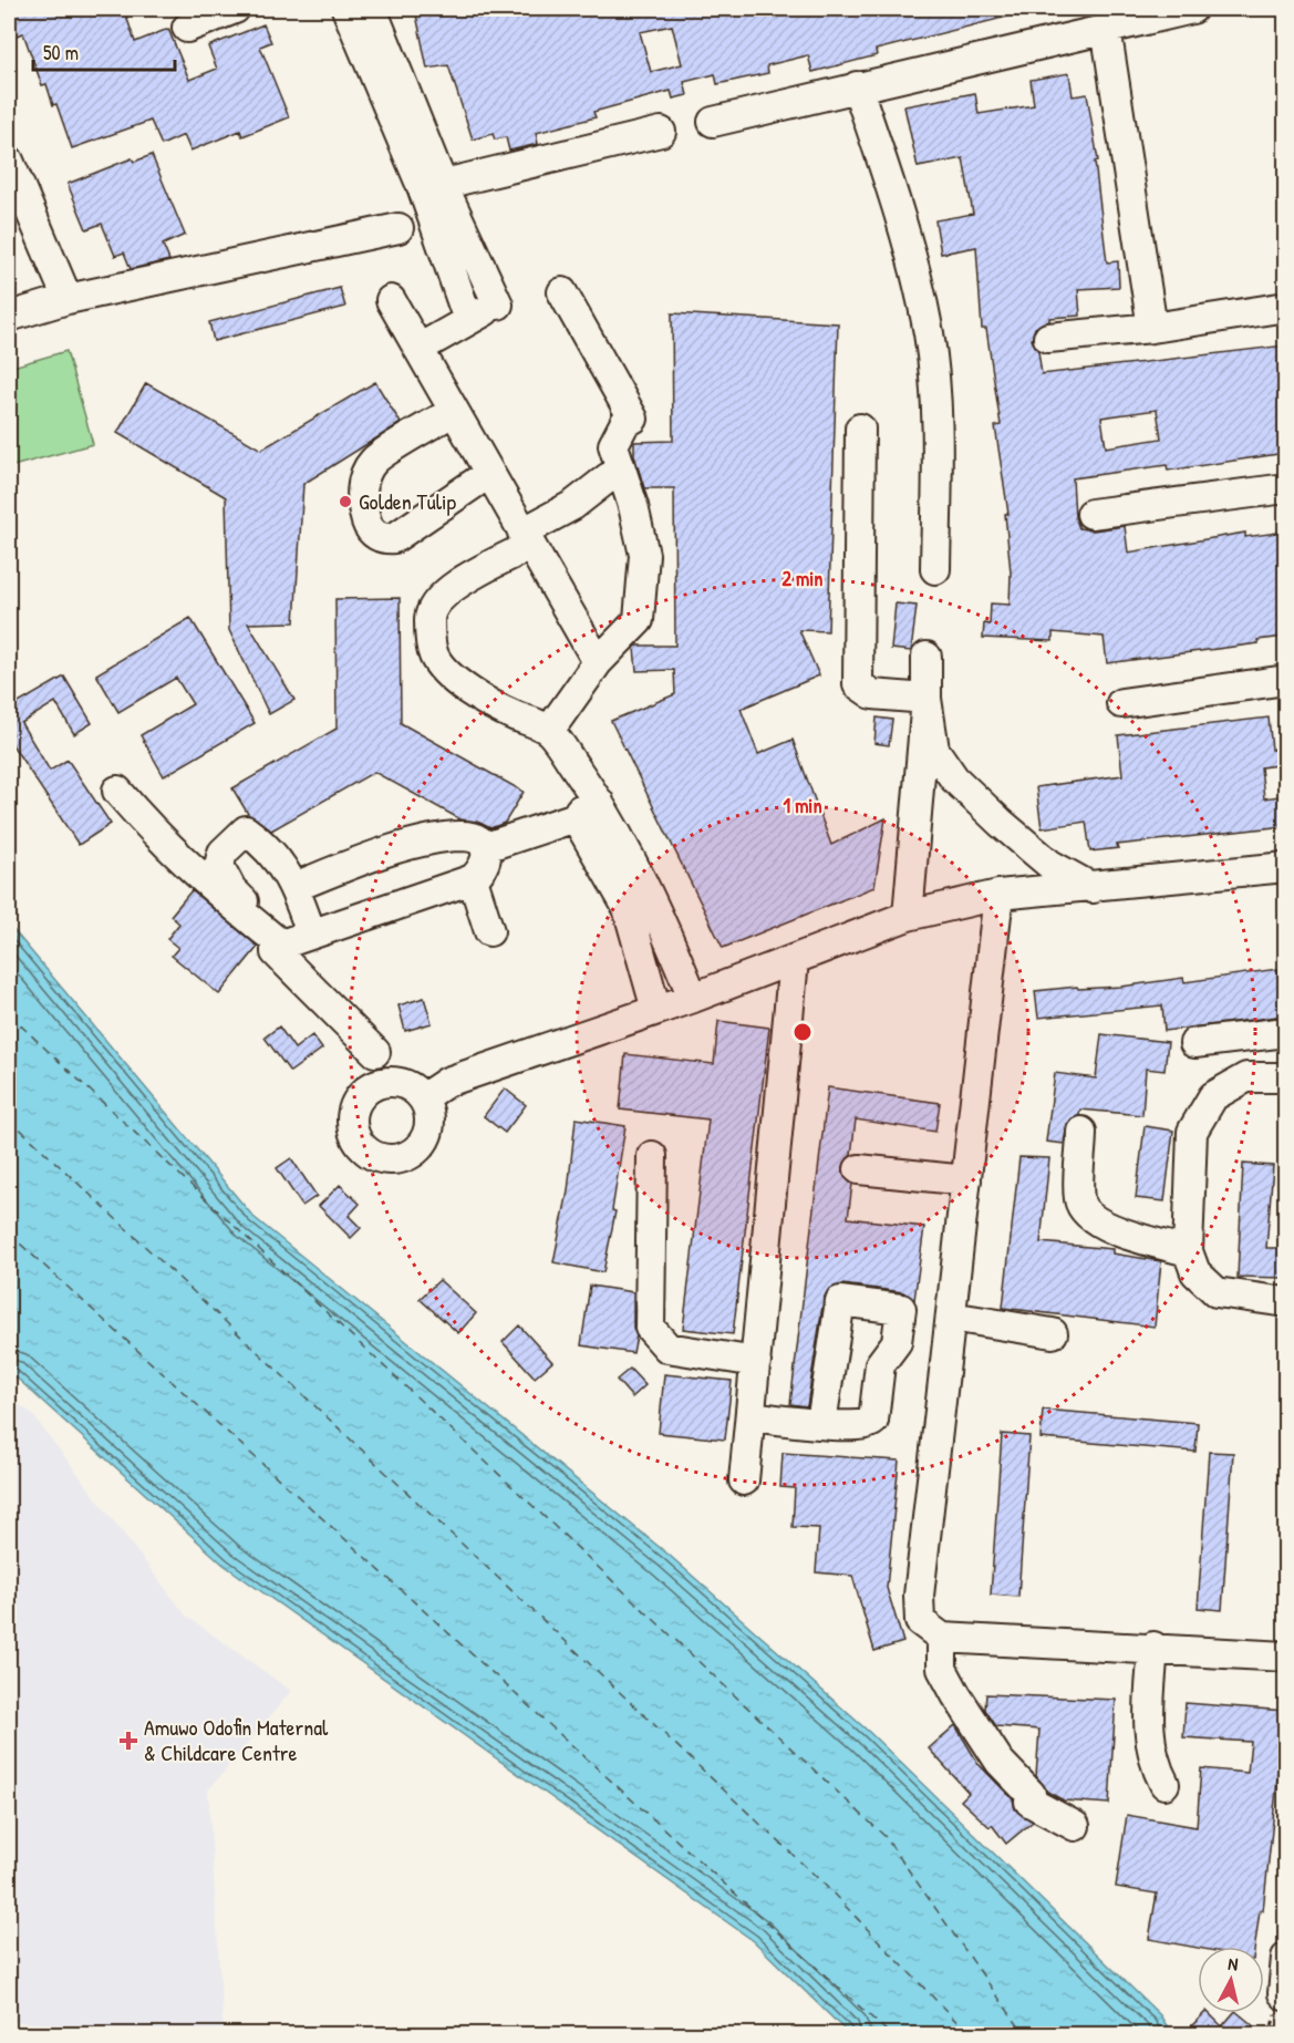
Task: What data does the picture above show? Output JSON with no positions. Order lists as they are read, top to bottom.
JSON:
{
  "places": {
    "other": ["Golden Tulip"],
    "health": ["Amuwo Odofin Maternal & Childcare Centre"]
  },
  "scale_bar": "50 m",
  "north": "top",
  "rings": ["2 min", "1 min"]
}
